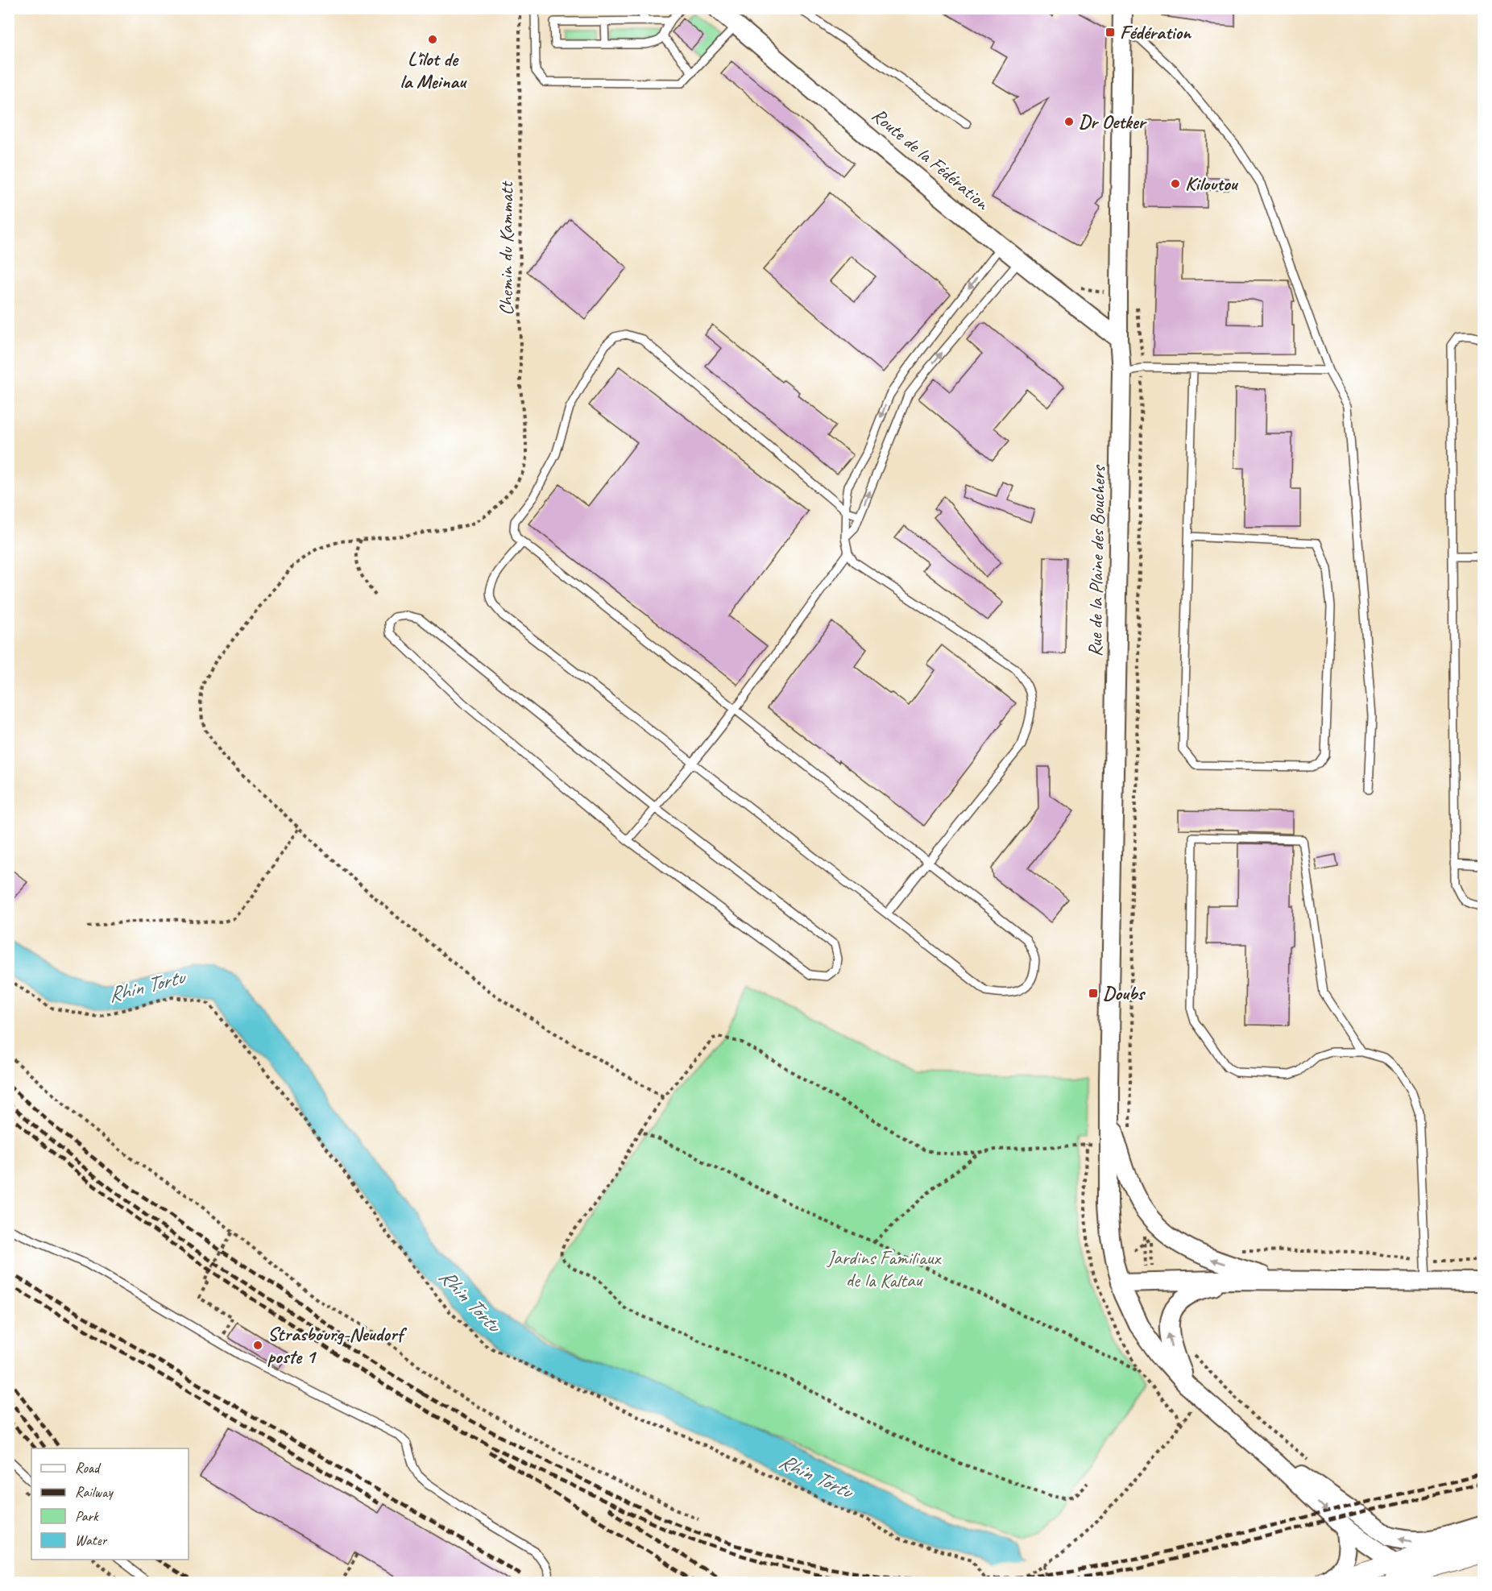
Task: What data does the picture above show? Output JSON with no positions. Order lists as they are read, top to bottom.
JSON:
{
  "streets": {
    "street": ["Route de la Fédération", "Rue de la Plaine des Bouchers"],
    "path": ["Chemin du Kammatt"]
  },
  "crossings": [
    ["Route de la Fédération", "Rue de la Plaine des Bouchers"]
  ],
  "water": ["Rhin Tortu"],
  "parks": ["Jardins Familiaux de la Kaltau"],
  "places": {
    "transit": ["Fédération", "Doubs"],
    "other": [
      "L'îlot de la Meinau",
      "Dr Oetker",
      "Kiloutou",
      "Strasbourg-Neudorf poste 1"
    ]
  },
  "legend": [
    "Road",
    "Railway",
    "Park",
    "Water"
  ]
}
